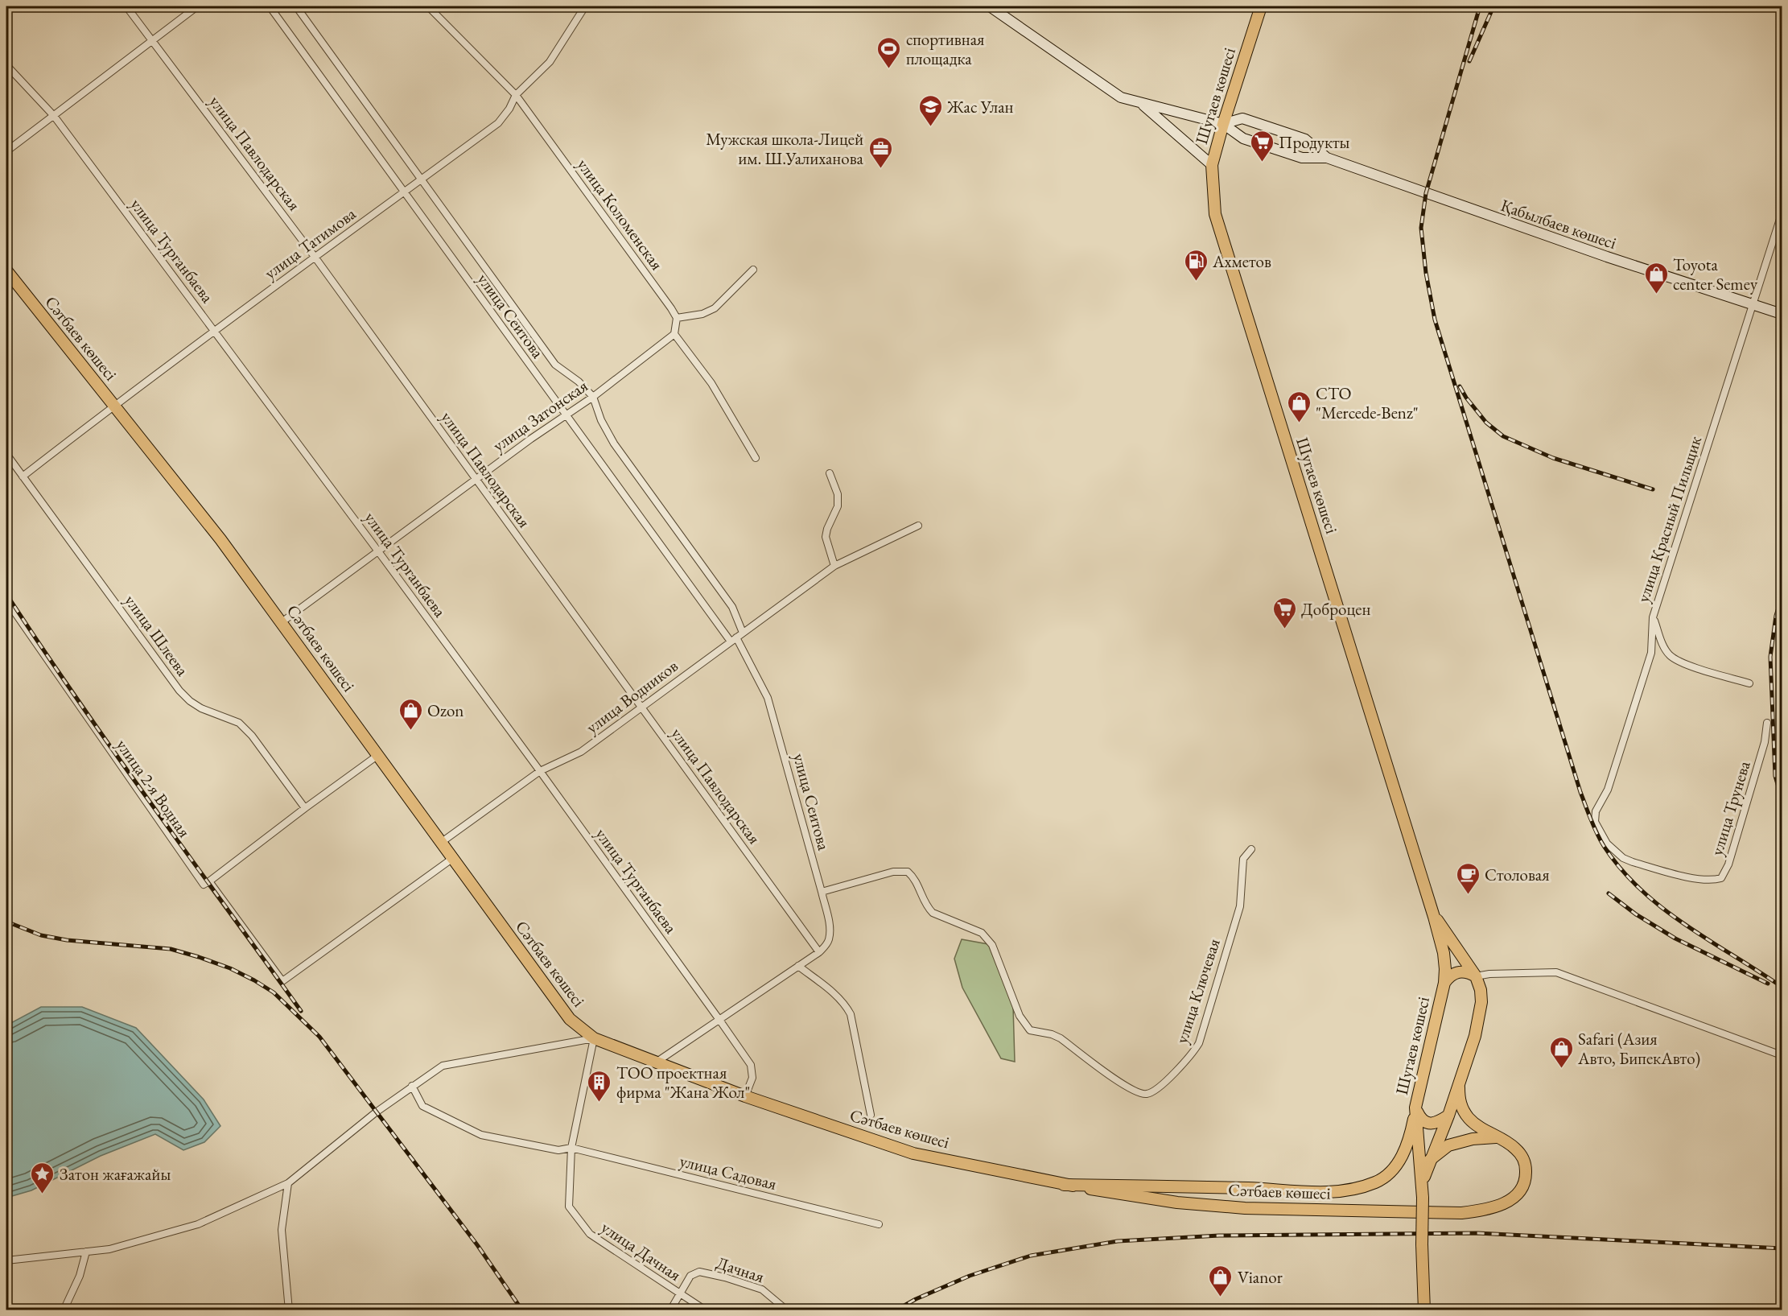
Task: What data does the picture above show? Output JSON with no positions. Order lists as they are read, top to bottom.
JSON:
{
  "streets": {
    "main road": ["Шугаев көшесі", "Қабылбаев көшесі", "Сәтбаев көшесі"],
    "street": [
      "улица Павлодарская",
      "улица Коломенская",
      "улица Татимова",
      "улица Турганбаева",
      "улица Сеитова",
      "улица Затонская",
      "улица Красный Пильщик",
      "улица Шлеева",
      "улица Водников",
      "улица 2-я Водная",
      "улица Трунева",
      "улица Ключевая",
      "улица Садовая",
      "улица Дачная",
      "Дачная"
    ]
  },
  "crossings": [
    ["Шугаев көшесі", "Қабылбаев көшесі"],
    ["Шугаев көшесі", "Сәтбаев көшесі"],
    ["улица Павлодарская", "улица Татимова"],
    ["улица Павлодарская", "улица Сеитова"],
    ["улица Павлодарская", "улица Затонская"],
    ["улица Павлодарская", "улица Водников"],
    ["улица Коломенская", "улица Татимова"],
    ["Қабылбаев көшесі", "улица Красный Пильщик"],
    ["улица Татимова", "улица Турганбаева"],
    ["улица Татимова", "улица Сеитова"],
    ["улица Татимова", "Сәтбаев көшесі"],
    ["улица Татимова", "улица Шлеева"],
    ["улица Турганбаева", "Сәтбаев көшесі"],
    ["улица Турганбаева", "улица Затонская"],
    ["улица Турганбаева", "улица Водников"],
    ["улица Сеитова", "улица Затонская"],
    ["улица Сеитова", "улица Водников"],
    ["улица Сеитова", "улица Ключевая"],
    ["Сәтбаев көшесі", "улица Затонская"],
    ["Сәтбаев көшесі", "улица Водников"],
    ["Сәтбаев көшесі", "улица 2-я Водная"],
    ["улица Красный Пильщик", "улица Трунева"],
    ["улица Садовая", "улица Дачная"],
    ["улица Дачная", "Дачная"]
  ],
  "places": {
    "sports": ["спортивная площадка"],
    "school or university": ["Жас Улан"],
    "supermarket": ["Продукты", "Доброцен"],
    "office": ["Мужская школа-Лицей им. Ш.Уалиханова"],
    "fuel station": ["Ахметов"],
    "shop": [
      "Toyota center Semey",
      "СТО \"Mercede-Benz\"",
      "Ozon",
      "Safari (Азия Авто, БипекАвто)",
      "Vianor"
    ],
    "cafe": ["Столовая"],
    "building": ["ТОО проектная фирма \"Жана Жол\""],
    "place": ["Затон жағажайы"]
  }
}
